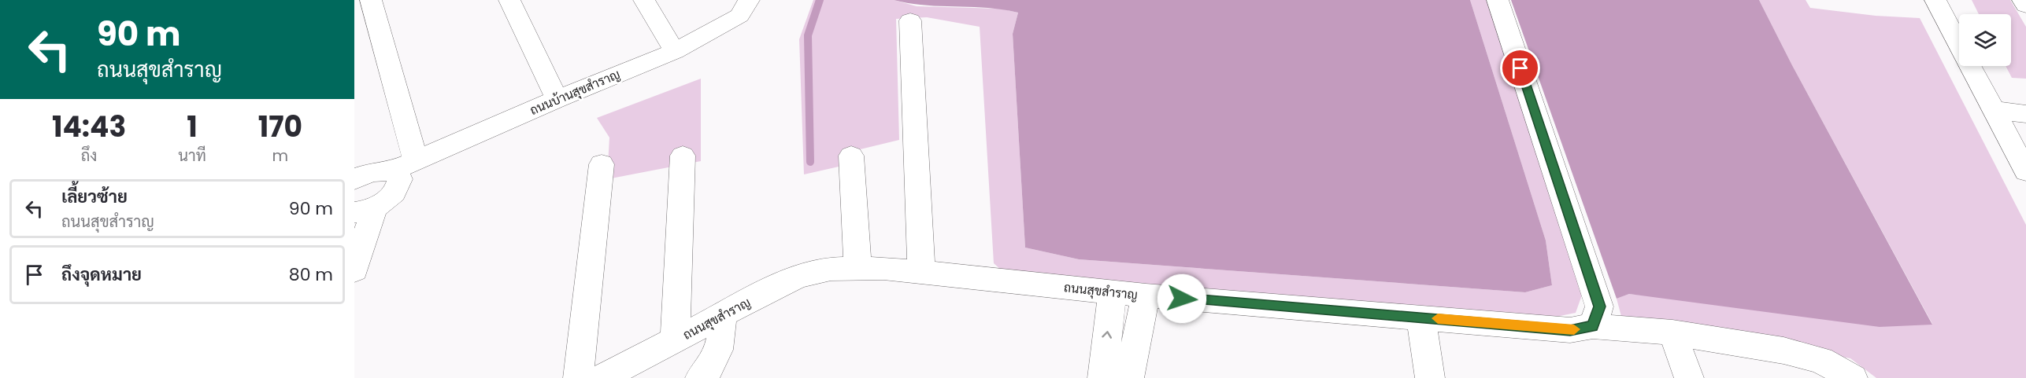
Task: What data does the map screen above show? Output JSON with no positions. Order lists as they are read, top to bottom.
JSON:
{
  "streets": {
    "street": ["ถนนบ้านสุขสำราญ", "ถนนสุขสำราญ"]
  },
  "page": {
    "turn": ["90 m", "ถนนสุขสำราญ"],
    "eta": [
      "14:43",
      "ถึง",
      "1",
      "นาที",
      "170",
      "m"
    ],
    "list": [
      {
        "name": "เลี้ยวซ้าย",
        "note": "ถนนสุขสำราญ",
        "value": "90 m"
      },
      {
        "name": "ถึงจุดหมาย",
        "value": "80 m"
      }
    ]
  }
}
